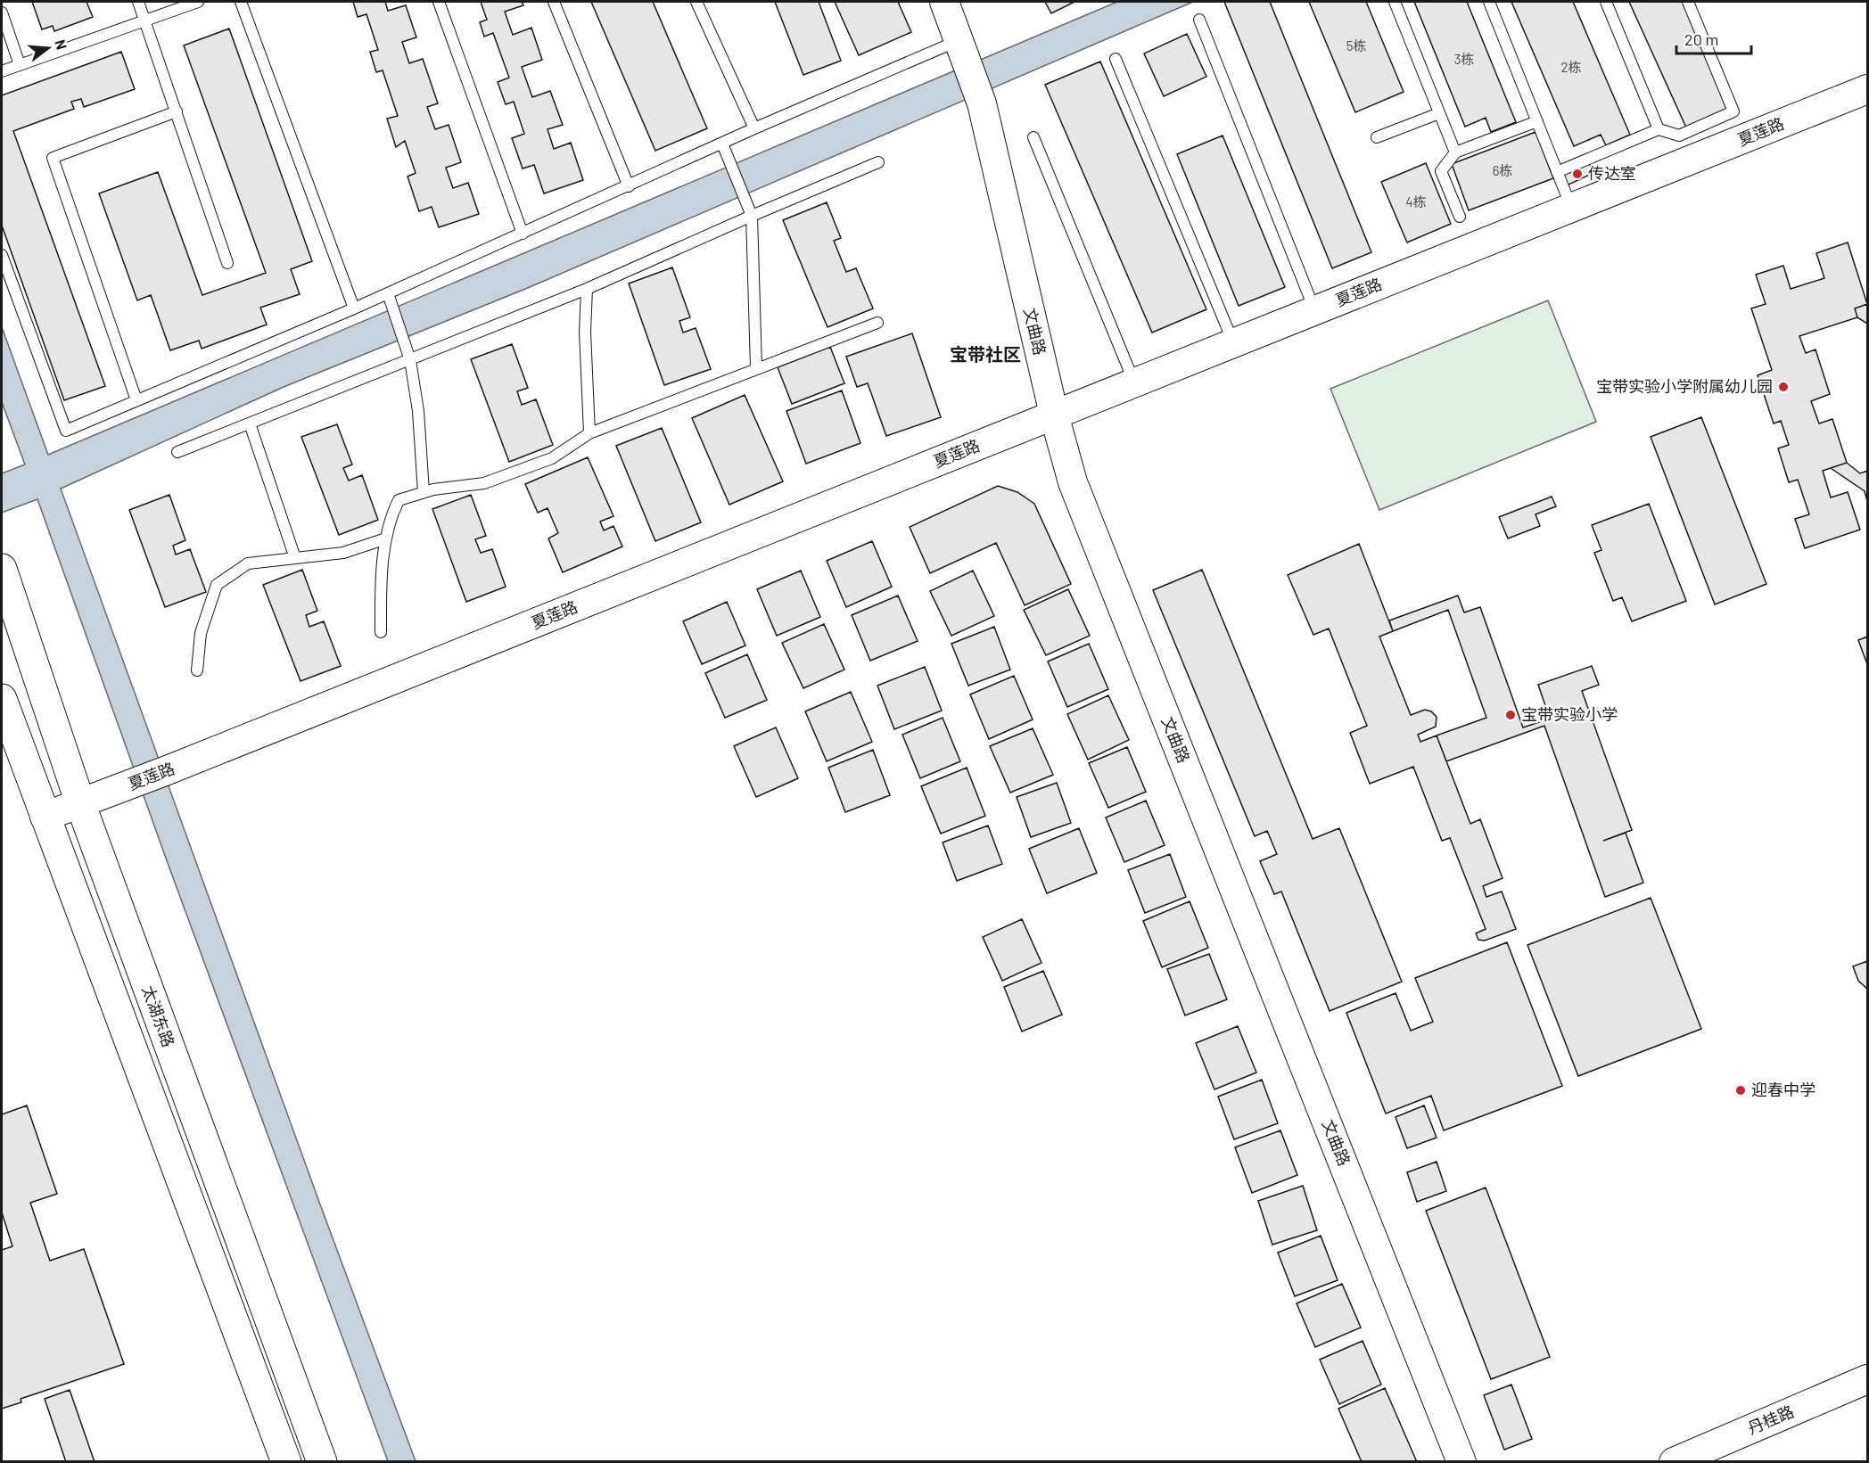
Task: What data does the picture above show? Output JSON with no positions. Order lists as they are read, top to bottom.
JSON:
{
  "streets": {
    "main road": ["太湖东路"],
    "street": ["夏莲路", "文曲路", "丹桂路"]
  },
  "crossings": [
    ["夏莲路", "文曲路"],
    ["夏莲路", "太湖东路"]
  ],
  "districts": ["宝带社区"],
  "places": [
    "传达室",
    "宝带实验小学附属幼儿园",
    "宝带实验小学",
    "迎春中学"
  ],
  "house_numbers": [
    "5栋",
    "3栋",
    "2栋",
    "6栋",
    "4栋"
  ],
  "scale_bar": "20 m",
  "north": "right"
}
